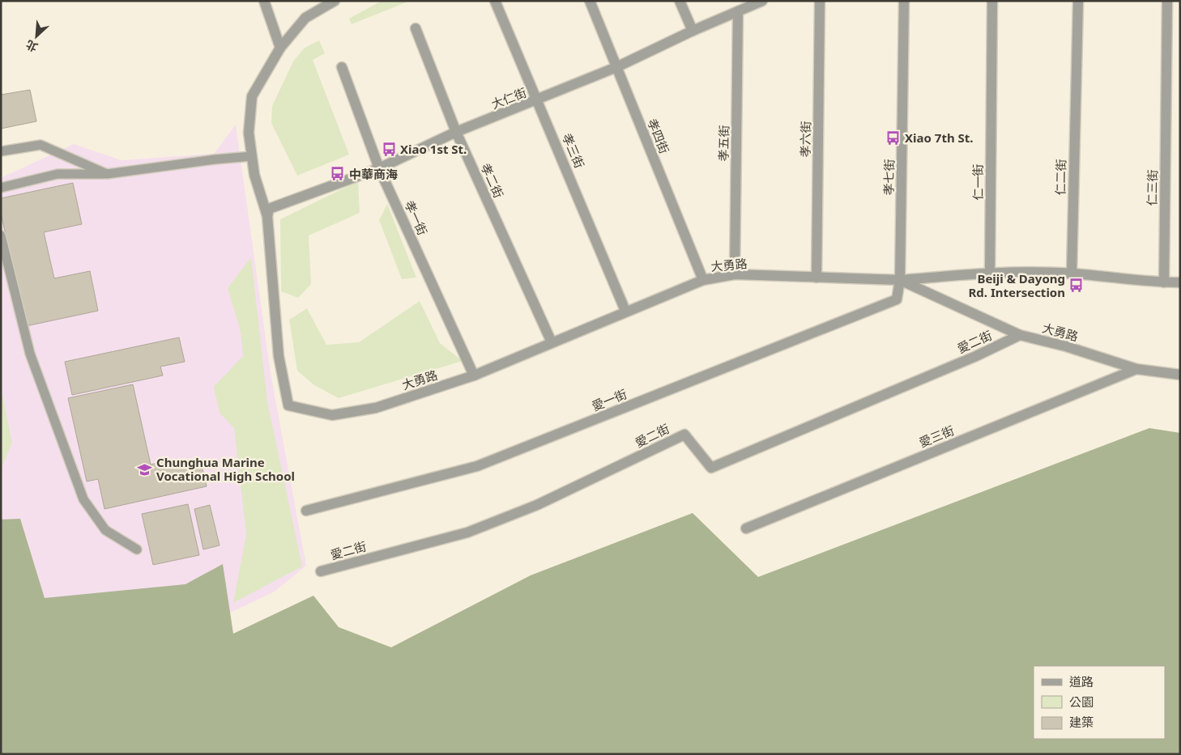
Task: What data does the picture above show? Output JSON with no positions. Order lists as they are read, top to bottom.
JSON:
{
  "streets": {
    "street": [
      "大仁街",
      "孝四街",
      "孝六街",
      "孝五街",
      "孝三街",
      "孝七街",
      "仁二街",
      "孝二街",
      "仁一街",
      "仁三街",
      "孝一街",
      "大勇路",
      "愛二街",
      "愛一街",
      "愛三街"
    ]
  },
  "crossings": [
    ["大仁街", "孝四街"],
    ["大仁街", "孝五街"],
    ["大仁街", "孝三街"],
    ["大仁街", "孝二街"],
    ["大仁街", "孝一街"],
    ["大仁街", "大勇路"],
    ["孝四街", "大勇路"],
    ["孝六街", "大勇路"],
    ["孝五街", "大勇路"],
    ["孝三街", "大勇路"],
    ["孝七街", "大勇路"],
    ["孝七街", "愛一街"],
    ["孝二街", "大勇路"],
    ["孝一街", "大勇路"],
    ["大勇路", "愛二街"],
    ["大勇路", "愛一街"],
    ["大勇路", "愛三街"]
  ],
  "places": {
    "bus stop": [
      "Xiao 7th St.",
      "Xiao 1st St.",
      "中華商海",
      "Beiji & Dayong Rd. Intersection"
    ],
    "school or university": ["Chunghua Marine Vocational High School"]
  },
  "legend": ["道路", "公園", "建築"],
  "north": "bottom left"
}
